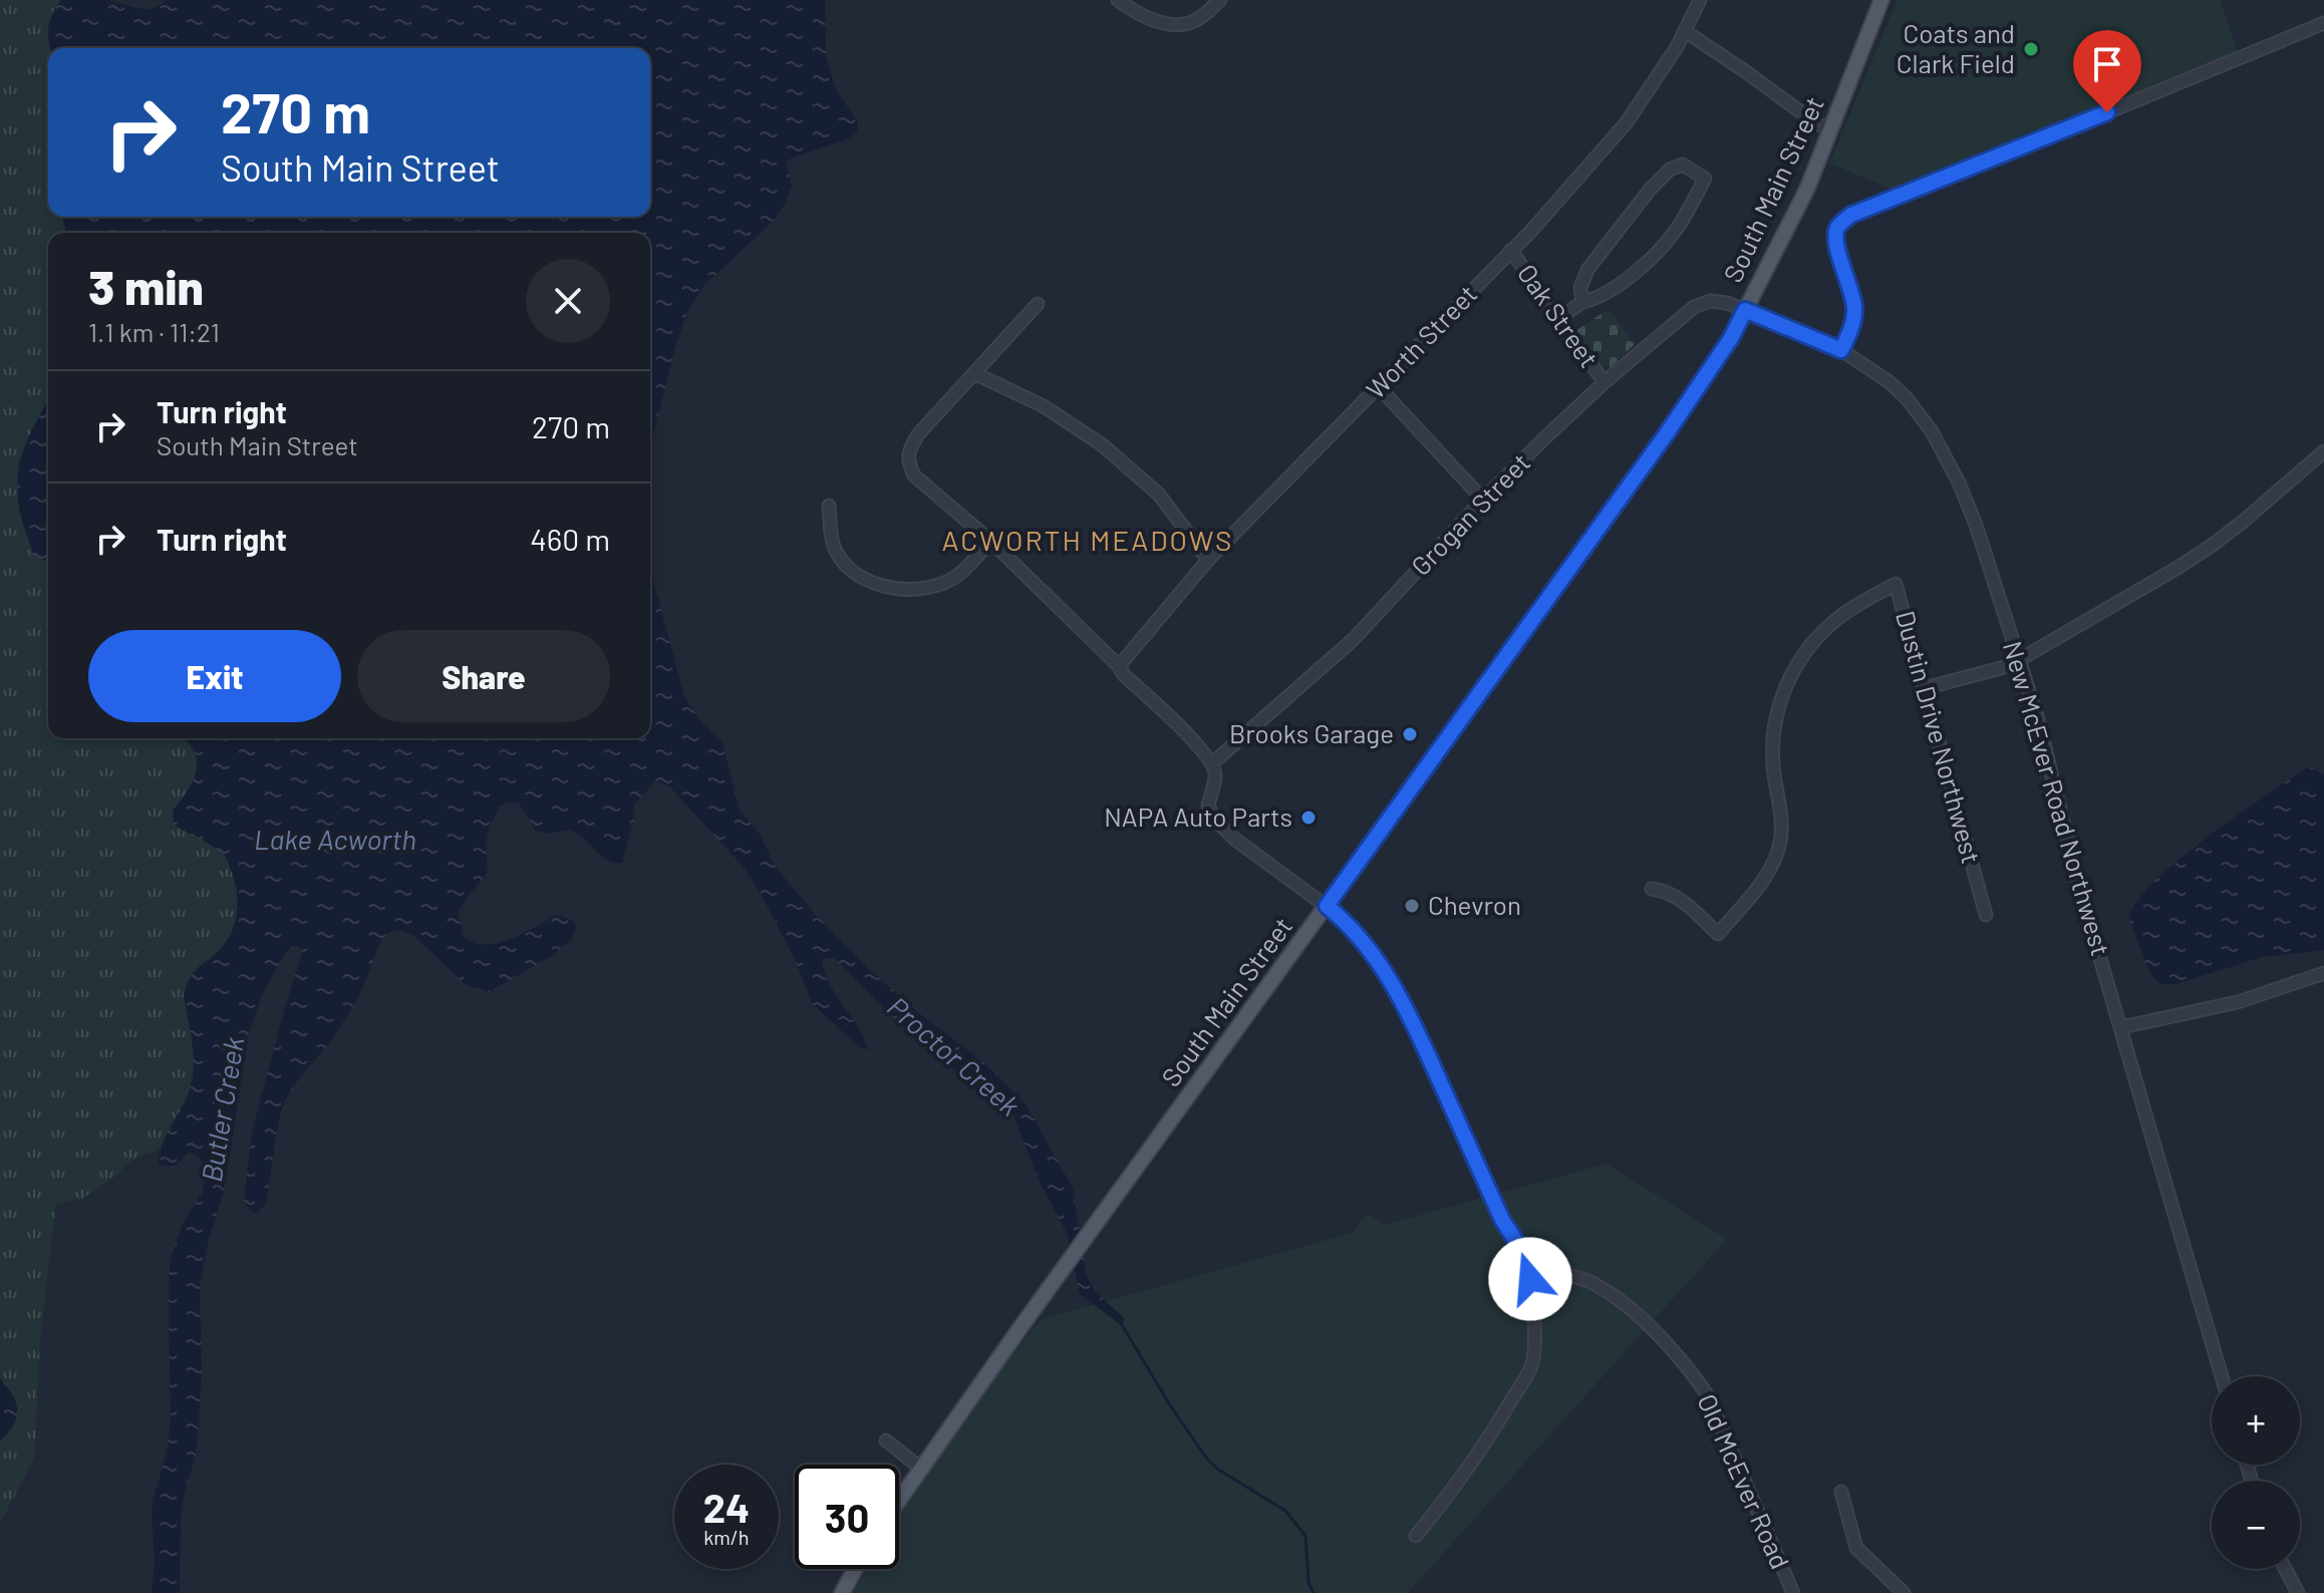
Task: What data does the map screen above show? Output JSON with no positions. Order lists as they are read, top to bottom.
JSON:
{
  "streets": {
    "main road": ["South Main Street"],
    "street": [
      "Oak Street",
      "Worth Street",
      "Grogan Street",
      "Dustin Drive Northwest",
      "New McEver Road Northwest",
      "Old McEver Road"
    ]
  },
  "crossings": [
    ["South Main Street", "Grogan Street"],
    ["South Main Street", "New McEver Road Northwest"],
    ["South Main Street", "Old McEver Road"],
    ["Oak Street", "Worth Street"],
    ["Oak Street", "Grogan Street"],
    ["Grogan Street", "New McEver Road Northwest"],
    ["Grogan Street", "Old McEver Road"]
  ],
  "districts": ["ACWORTH MEADOWS"],
  "water": ["Lake Acworth", "Proctor Creek", "Butler Creek"],
  "places": [
    "Coats and Clark Field",
    "Brooks Garage",
    "NAPA Auto Parts",
    "Chevron"
  ],
  "page": {
    "turn": ["270 m", "South Main Street"],
    "heading": ["3 min", "1.1 km · 11:21"],
    "list": [
      {
        "name": "Turn right",
        "note": "South Main Street",
        "value": "270 m"
      },
      {
        "name": "Turn right",
        "value": "460 m"
      }
    ],
    "buttons": ["Exit", "Share"],
    "map_buttons": ["+", "−"],
    "speed": "24 km/h",
    "limit": "30"
  }
}
